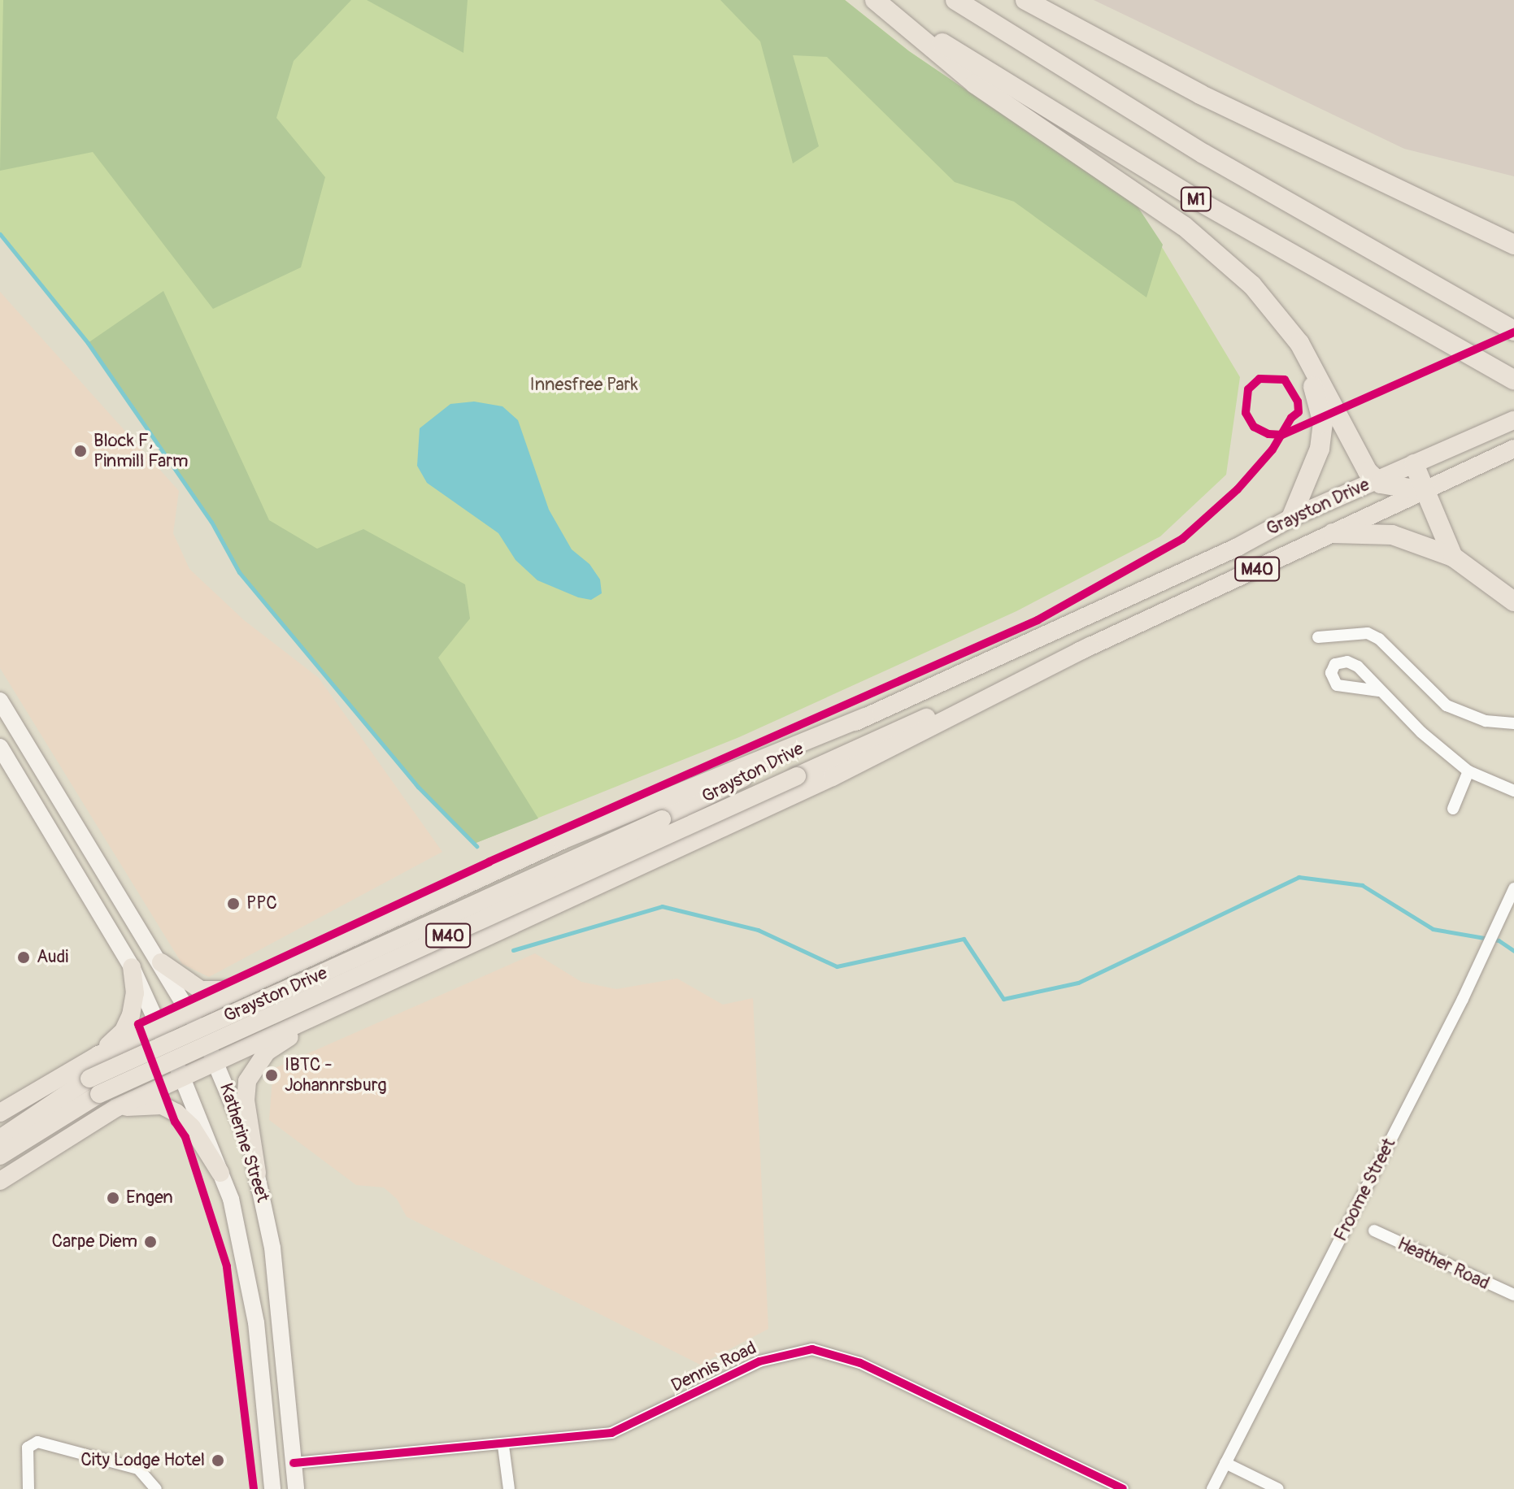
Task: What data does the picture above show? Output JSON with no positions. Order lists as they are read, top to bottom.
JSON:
{
  "streets": {
    "highway": ["M1"],
    "main road": ["Grayston Drive", "M40", "Katherine Street"],
    "street": ["Froome Street", "Heather Road", "Dennis Road"]
  },
  "crossings": [
    ["Katherine Street", "Dennis Road"]
  ],
  "parks": ["Innesfree Park"],
  "places": [
    "Block F, Pinmill Farm",
    "PPC",
    "Audi",
    "IBTC - Johannrsburg",
    "Engen",
    "Carpe Diem",
    "City Lodge Hotel"
  ]
}
